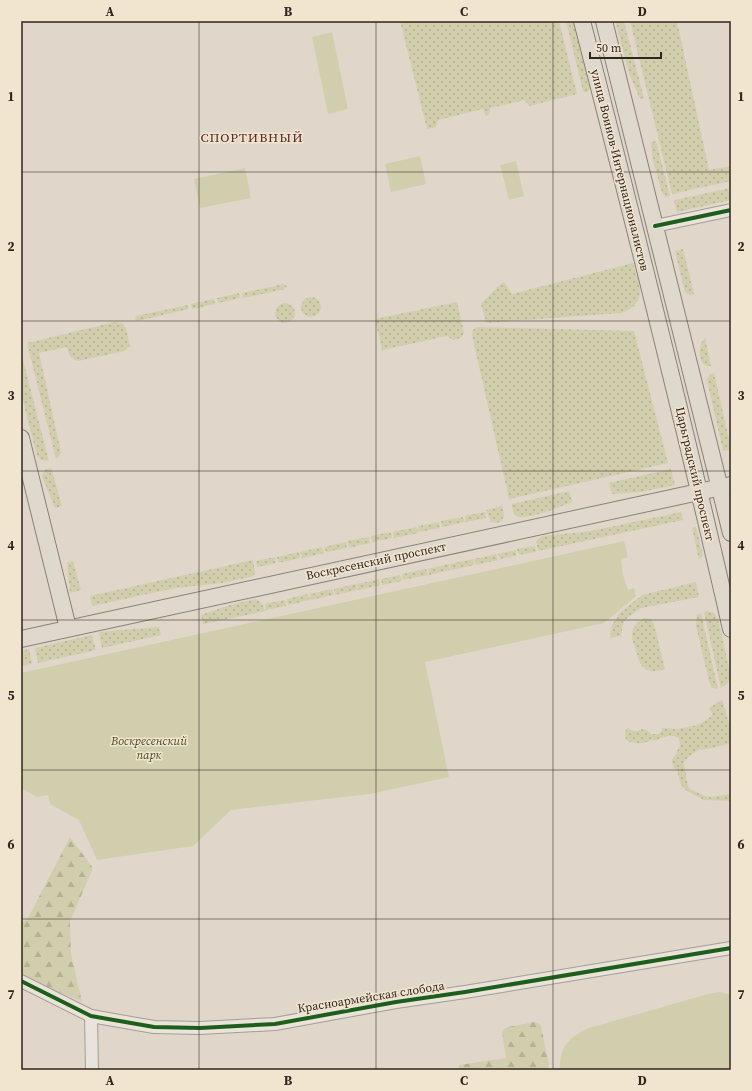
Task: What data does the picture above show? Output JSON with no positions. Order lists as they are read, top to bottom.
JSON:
{
  "streets": {
    "main road": ["улица Воинов-Интернационалистов", "Царьградский проспект", "Воскресенский проспект"],
    "street": ["Красноармейская слобода"]
  },
  "crossings": [
    ["улица Воинов-Интернационалистов", "Царьградский проспект"],
    ["Царьградский проспект", "Воскресенский проспект"]
  ],
  "districts": ["СПОРТИВНЫЙ"],
  "parks": ["Воскресенский парк"],
  "scale_bar": "50 m",
  "grid": {
    "columns": [
      "A",
      "B",
      "C",
      "D"
    ],
    "rows": [
      "1",
      "2",
      "3",
      "4",
      "5",
      "6",
      "7"
    ]
  }
}
